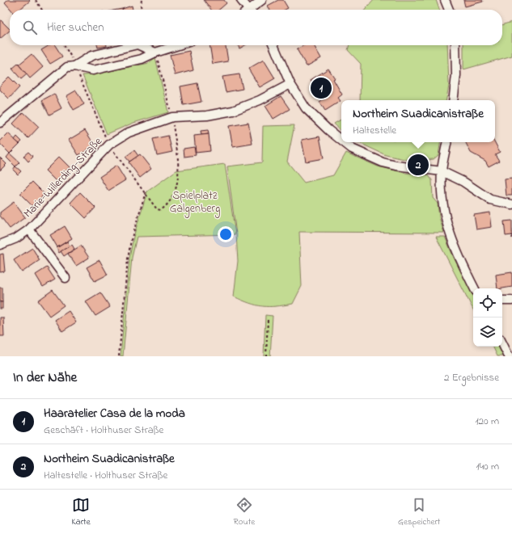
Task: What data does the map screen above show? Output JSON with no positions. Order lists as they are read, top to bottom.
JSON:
{
  "streets": {
    "street": ["Marie-Willerding-Straße"]
  },
  "parks": ["Spielplatz Galgenberg"],
  "page": {
    "search": "Hier suchen",
    "pins": ["1", "2"],
    "popup": ["Northeim Suadicanistraße", "Haltestelle"],
    "heading": ["In der Nähe", "2 Ergebnisse"],
    "list": [
      {
        "mark": "1",
        "name": "Haaratelier Casa de la moda",
        "note": "Geschäft · Holthuser Straße",
        "value": "120 m"
      },
      {
        "mark": "2",
        "name": "Northeim Suadicanistraße",
        "note": "Haltestelle · Holthuser Straße",
        "value": "140 m"
      }
    ],
    "nav": ["Karte", "Route", "Gespeichert"]
  }
}
